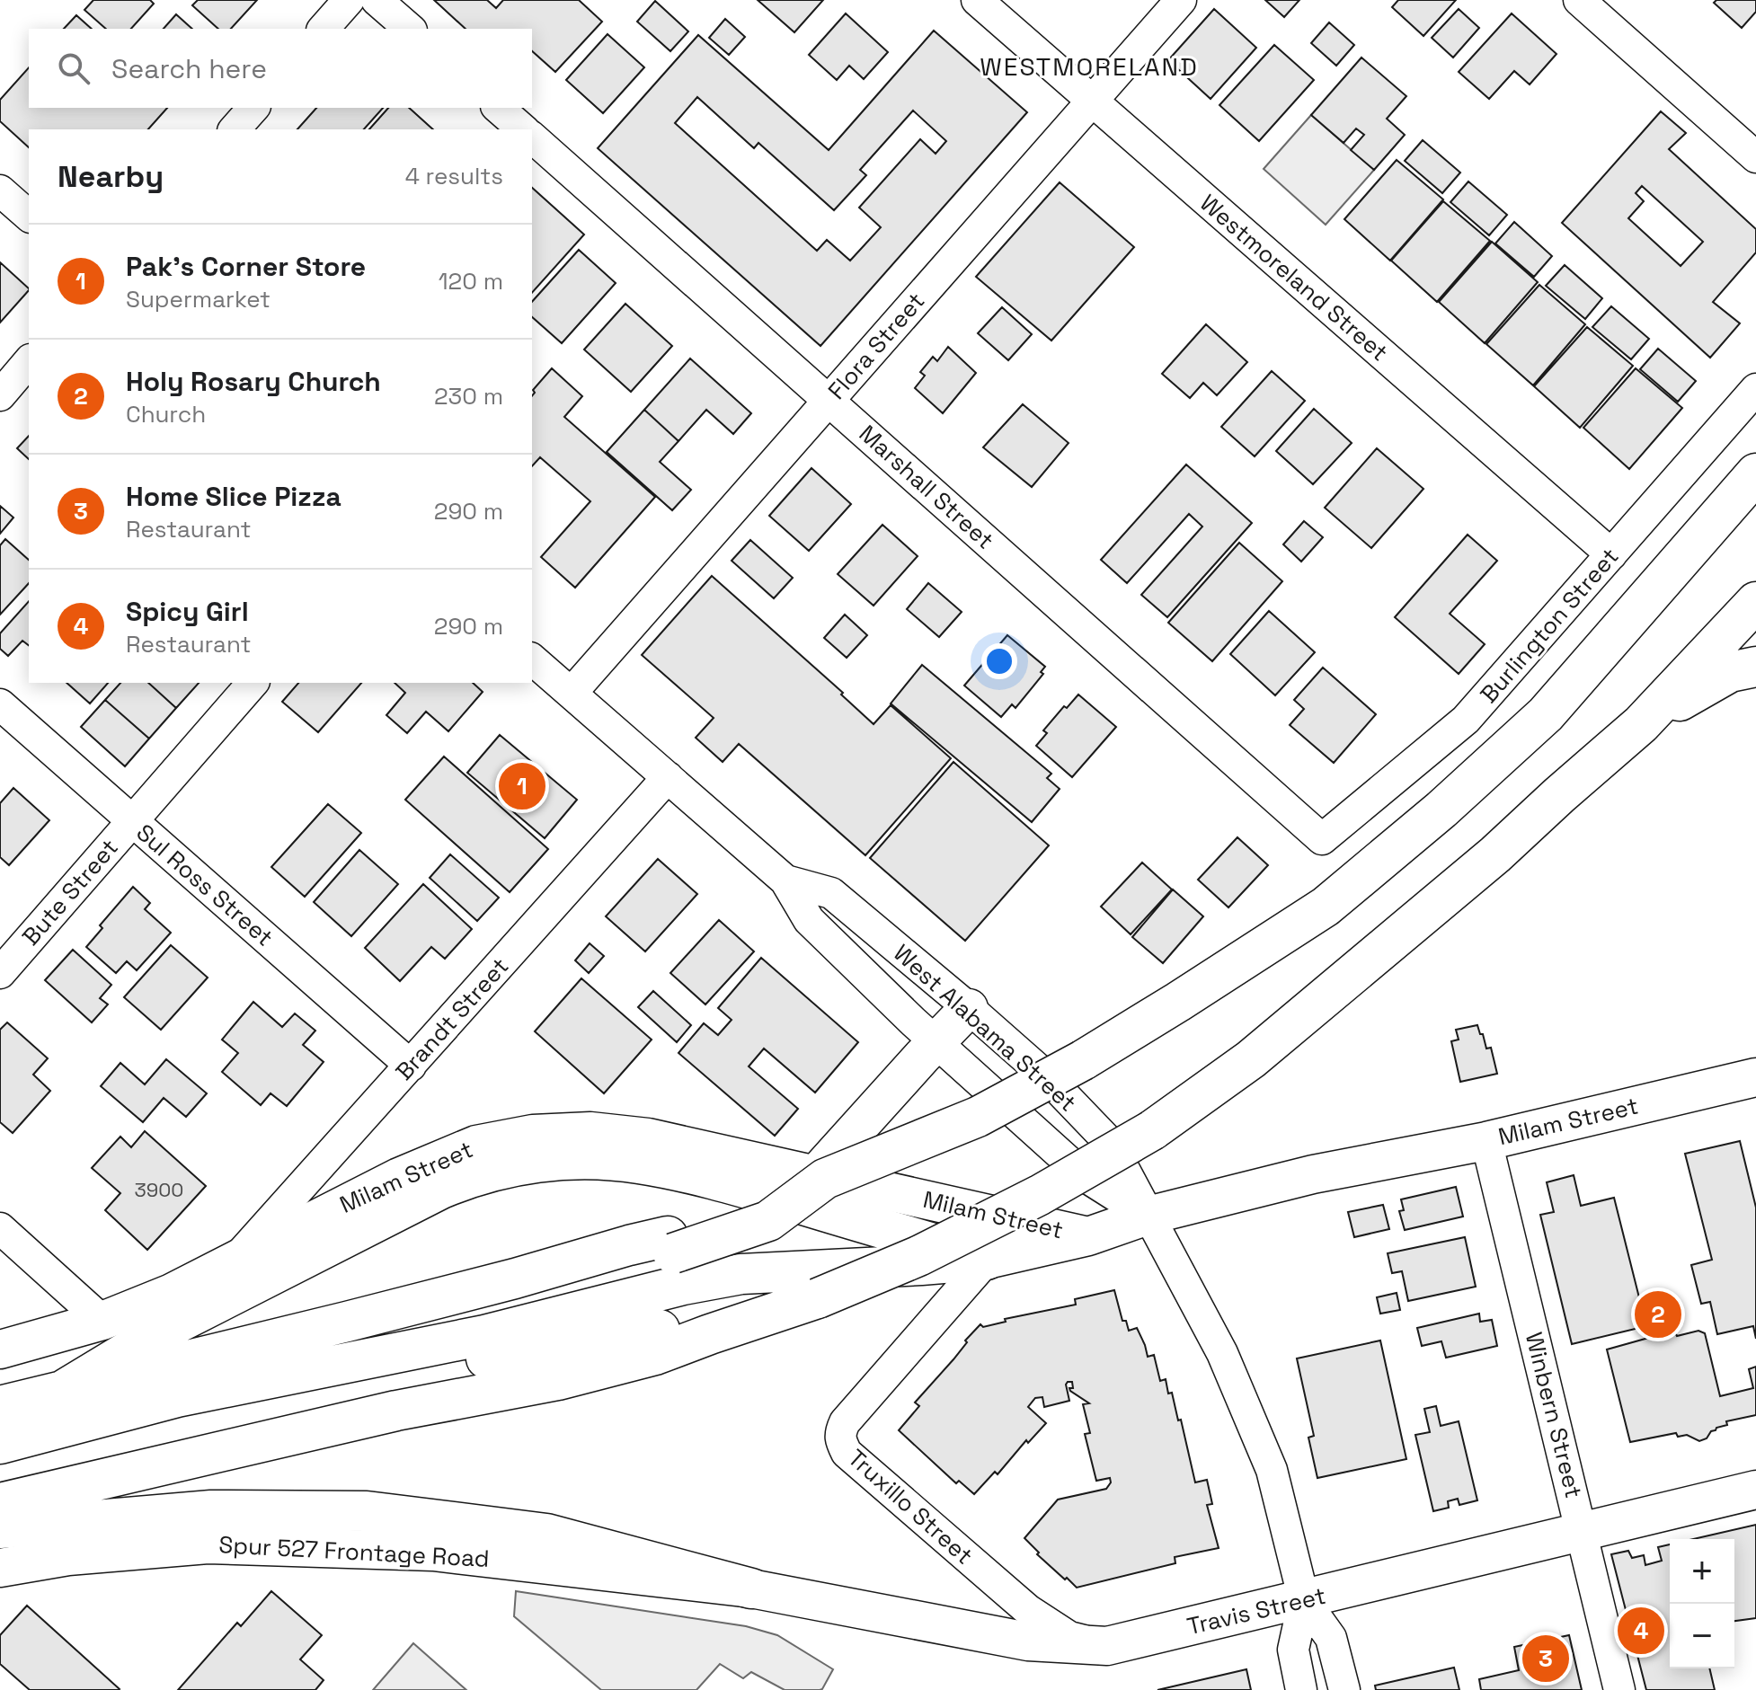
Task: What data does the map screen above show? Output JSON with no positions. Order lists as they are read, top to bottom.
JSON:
{
  "streets": {
    "main road": ["Milam Street", "Spur 527 Frontage Road", "Travis Street"],
    "street": [
      "Westmoreland Street",
      "Flora Street",
      "Marshall Street",
      "Burlington Street",
      "Sul Ross Street",
      "Bute Street",
      "Brandt Street",
      "West Alabama Street",
      "Winbern Street",
      "Truxillo Street"
    ]
  },
  "crossings": [
    ["Westmoreland Street", "Flora Street"],
    ["Westmoreland Street", "Burlington Street"],
    ["Flora Street", "Marshall Street"],
    ["Flora Street", "West Alabama Street"],
    ["Marshall Street", "Burlington Street"],
    ["Sul Ross Street", "Bute Street"],
    ["Sul Ross Street", "Brandt Street"],
    ["Brandt Street", "West Alabama Street"],
    ["Brandt Street", "Milam Street"],
    ["West Alabama Street", "Milam Street"],
    ["West Alabama Street", "Travis Street"],
    ["Milam Street", "Winbern Street"],
    ["Milam Street", "Truxillo Street"],
    ["Winbern Street", "Travis Street"],
    ["Truxillo Street", "Travis Street"],
    ["Spur 527 Frontage Road", "Travis Street"]
  ],
  "districts": ["WESTMORELAND"],
  "house_numbers": ["3900"],
  "page": {
    "search": "Search here",
    "heading": ["Nearby", "4 results"],
    "list": [
      {
        "mark": "1",
        "name": "Pak's Corner Store",
        "note": "Supermarket",
        "value": "120 m"
      },
      {
        "mark": "2",
        "name": "Holy Rosary Church",
        "note": "Church",
        "value": "230 m"
      },
      {
        "mark": "3",
        "name": "Home Slice Pizza",
        "note": "Restaurant",
        "value": "290 m"
      },
      {
        "mark": "4",
        "name": "Spicy Girl",
        "note": "Restaurant",
        "value": "290 m"
      }
    ],
    "pins": [
      "1",
      "2",
      "4",
      "3"
    ],
    "map_buttons": ["+", "−"]
  }
}
